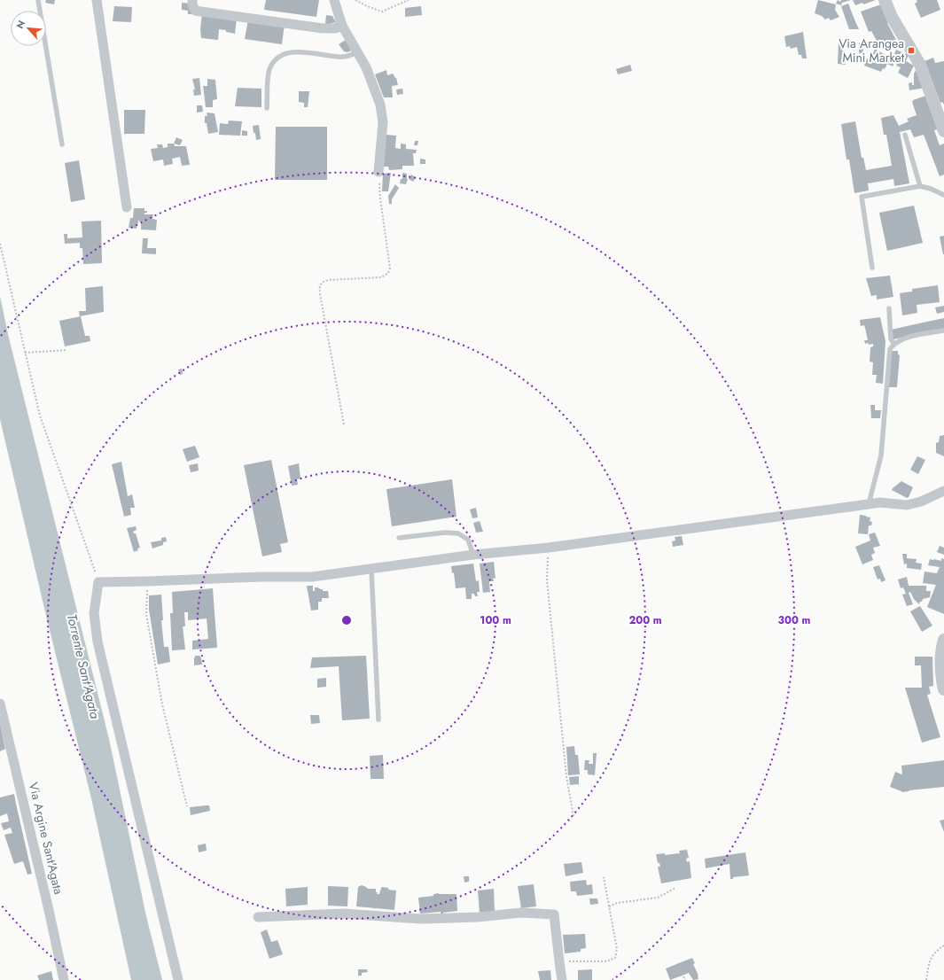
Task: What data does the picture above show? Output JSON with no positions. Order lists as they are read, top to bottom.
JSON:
{
  "streets": {
    "street": ["Via Argine Sant'Agata"]
  },
  "water": ["Torrente Sant'Agata"],
  "places": {
    "transit": ["Via Arangea Mini Market"]
  },
  "north": "top left",
  "rings": ["100 m", "200 m", "300 m"]
}
